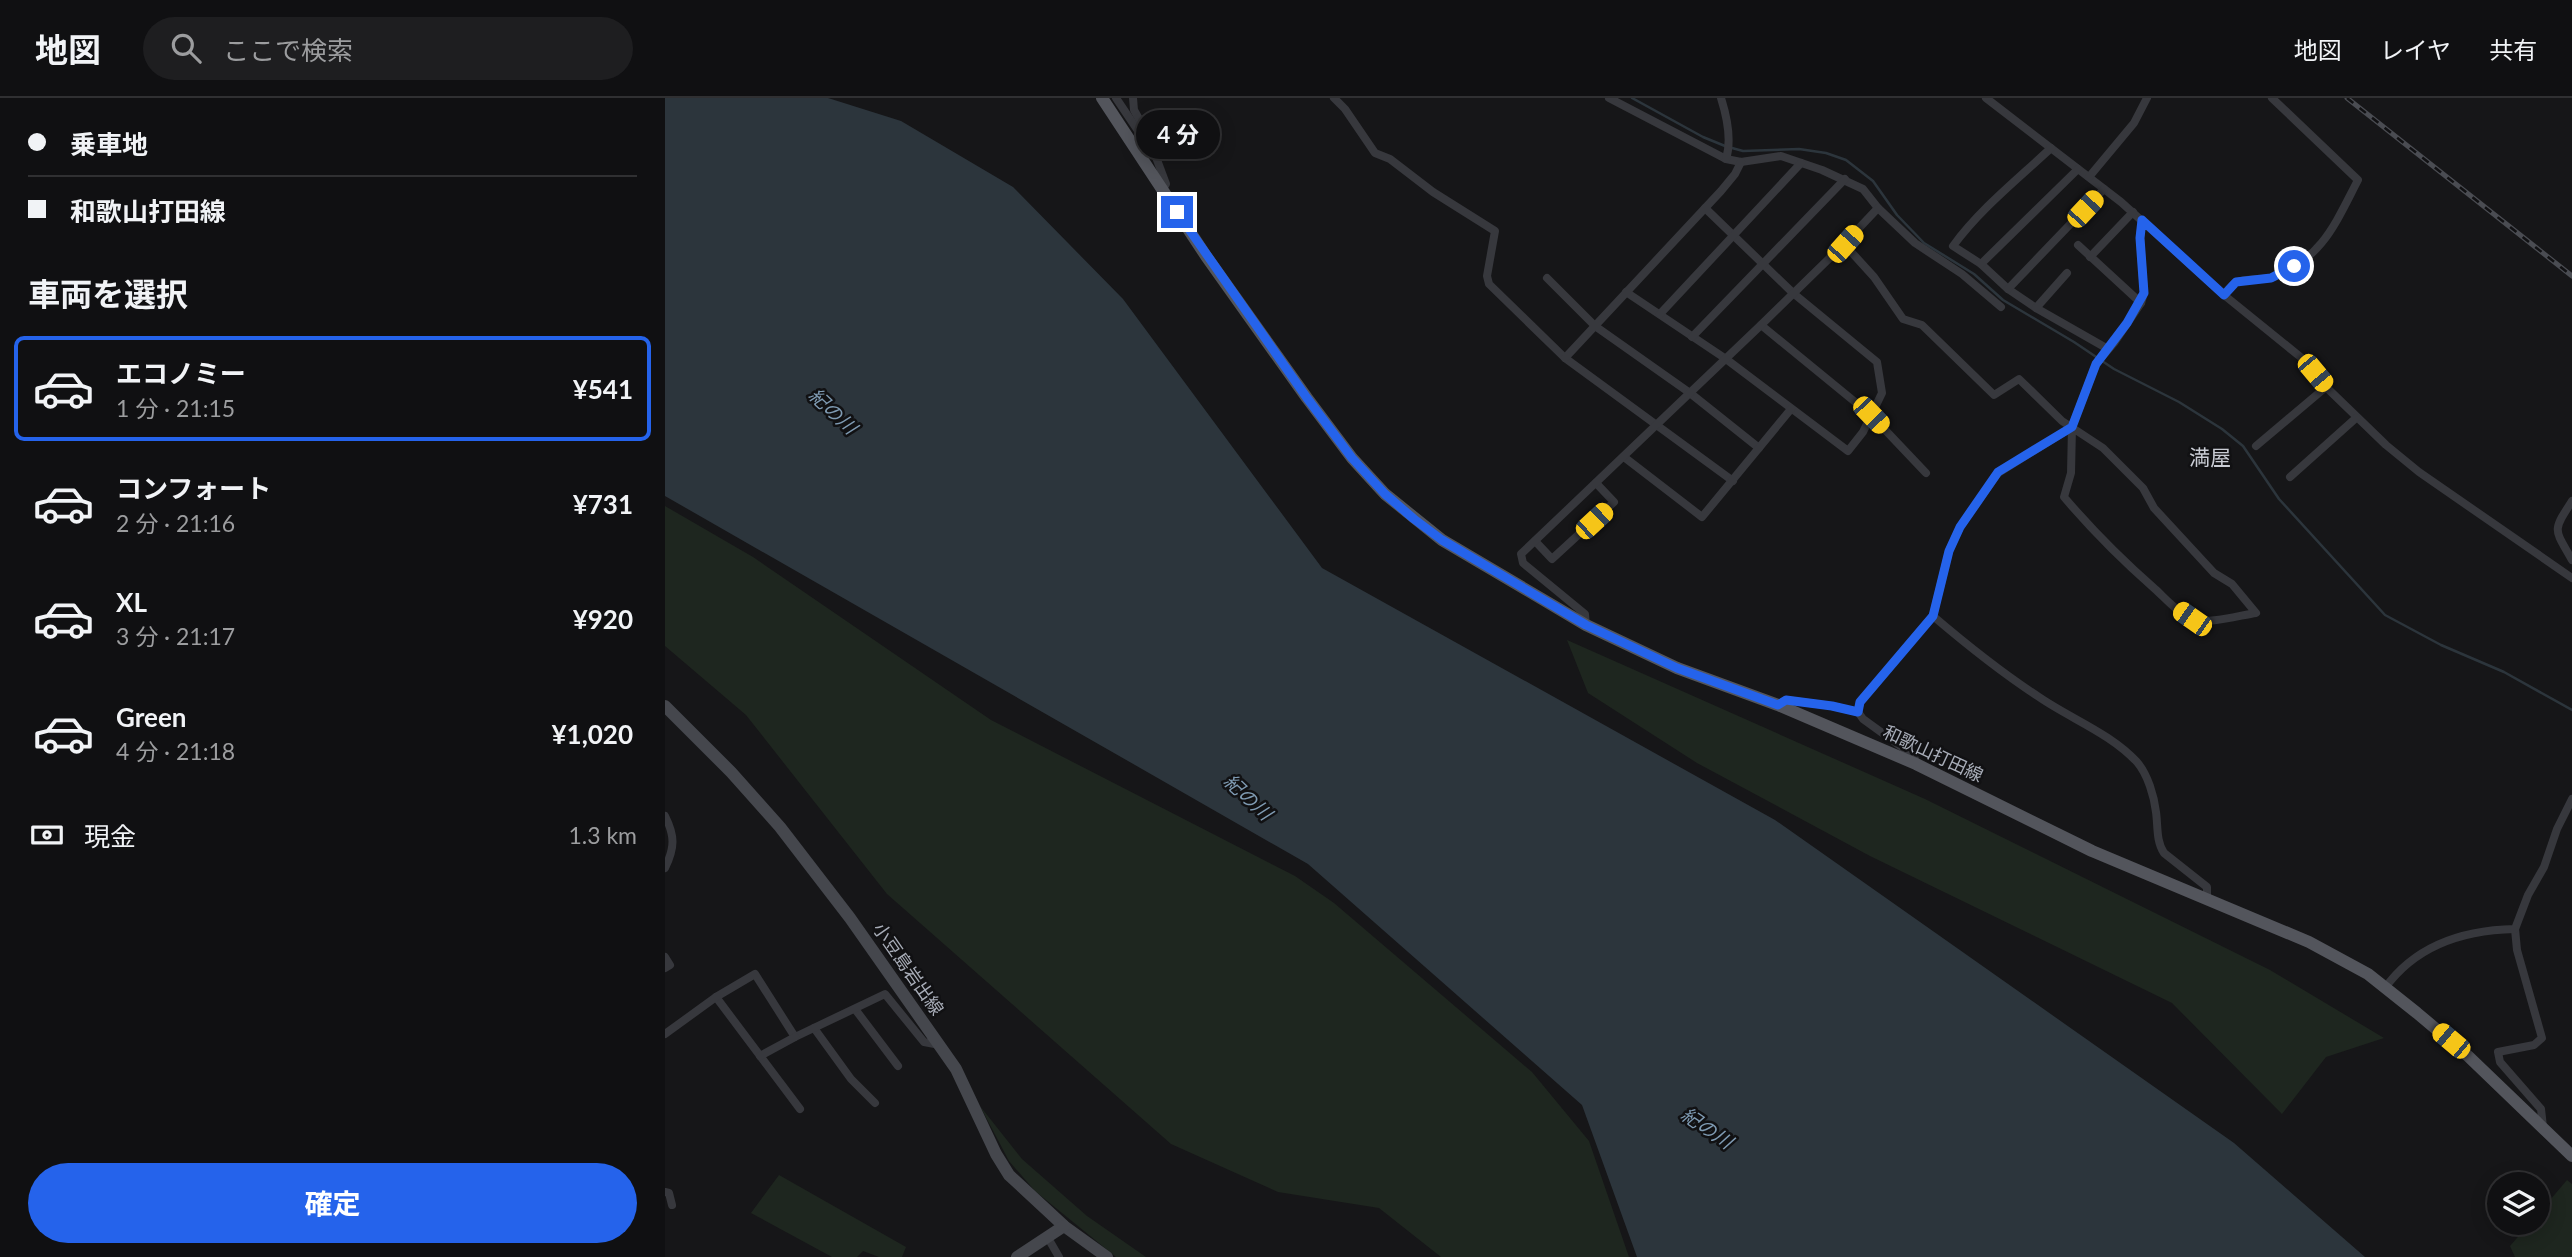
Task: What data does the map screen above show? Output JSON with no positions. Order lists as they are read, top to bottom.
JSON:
{
  "streets": {
    "main road": ["和歌山打田線", "小豆島岩出線"]
  },
  "districts": ["満屋"],
  "water": ["紀の川"],
  "page": {
    "header": "地図",
    "search": "ここで検索",
    "nav": ["地図", "レイヤ", "共有"],
    "banner": ["乗車地", "和歌山打田線"],
    "bubble": "4 分",
    "heading": "車両を選択",
    "list": [
      {
        "name": "エコノミー",
        "note": "1 分 · 21:15",
        "value": "¥541"
      },
      {
        "name": "コンフォート",
        "note": "2 分 · 21:16",
        "value": "¥731"
      },
      {
        "name": "XL",
        "note": "3 分 · 21:17",
        "value": "¥920"
      },
      {
        "name": "Green",
        "note": "4 分 · 21:18",
        "value": "¥1,020"
      }
    ],
    "pay": ["現金", "1.3 km"],
    "buttons": "確定"
  }
}
